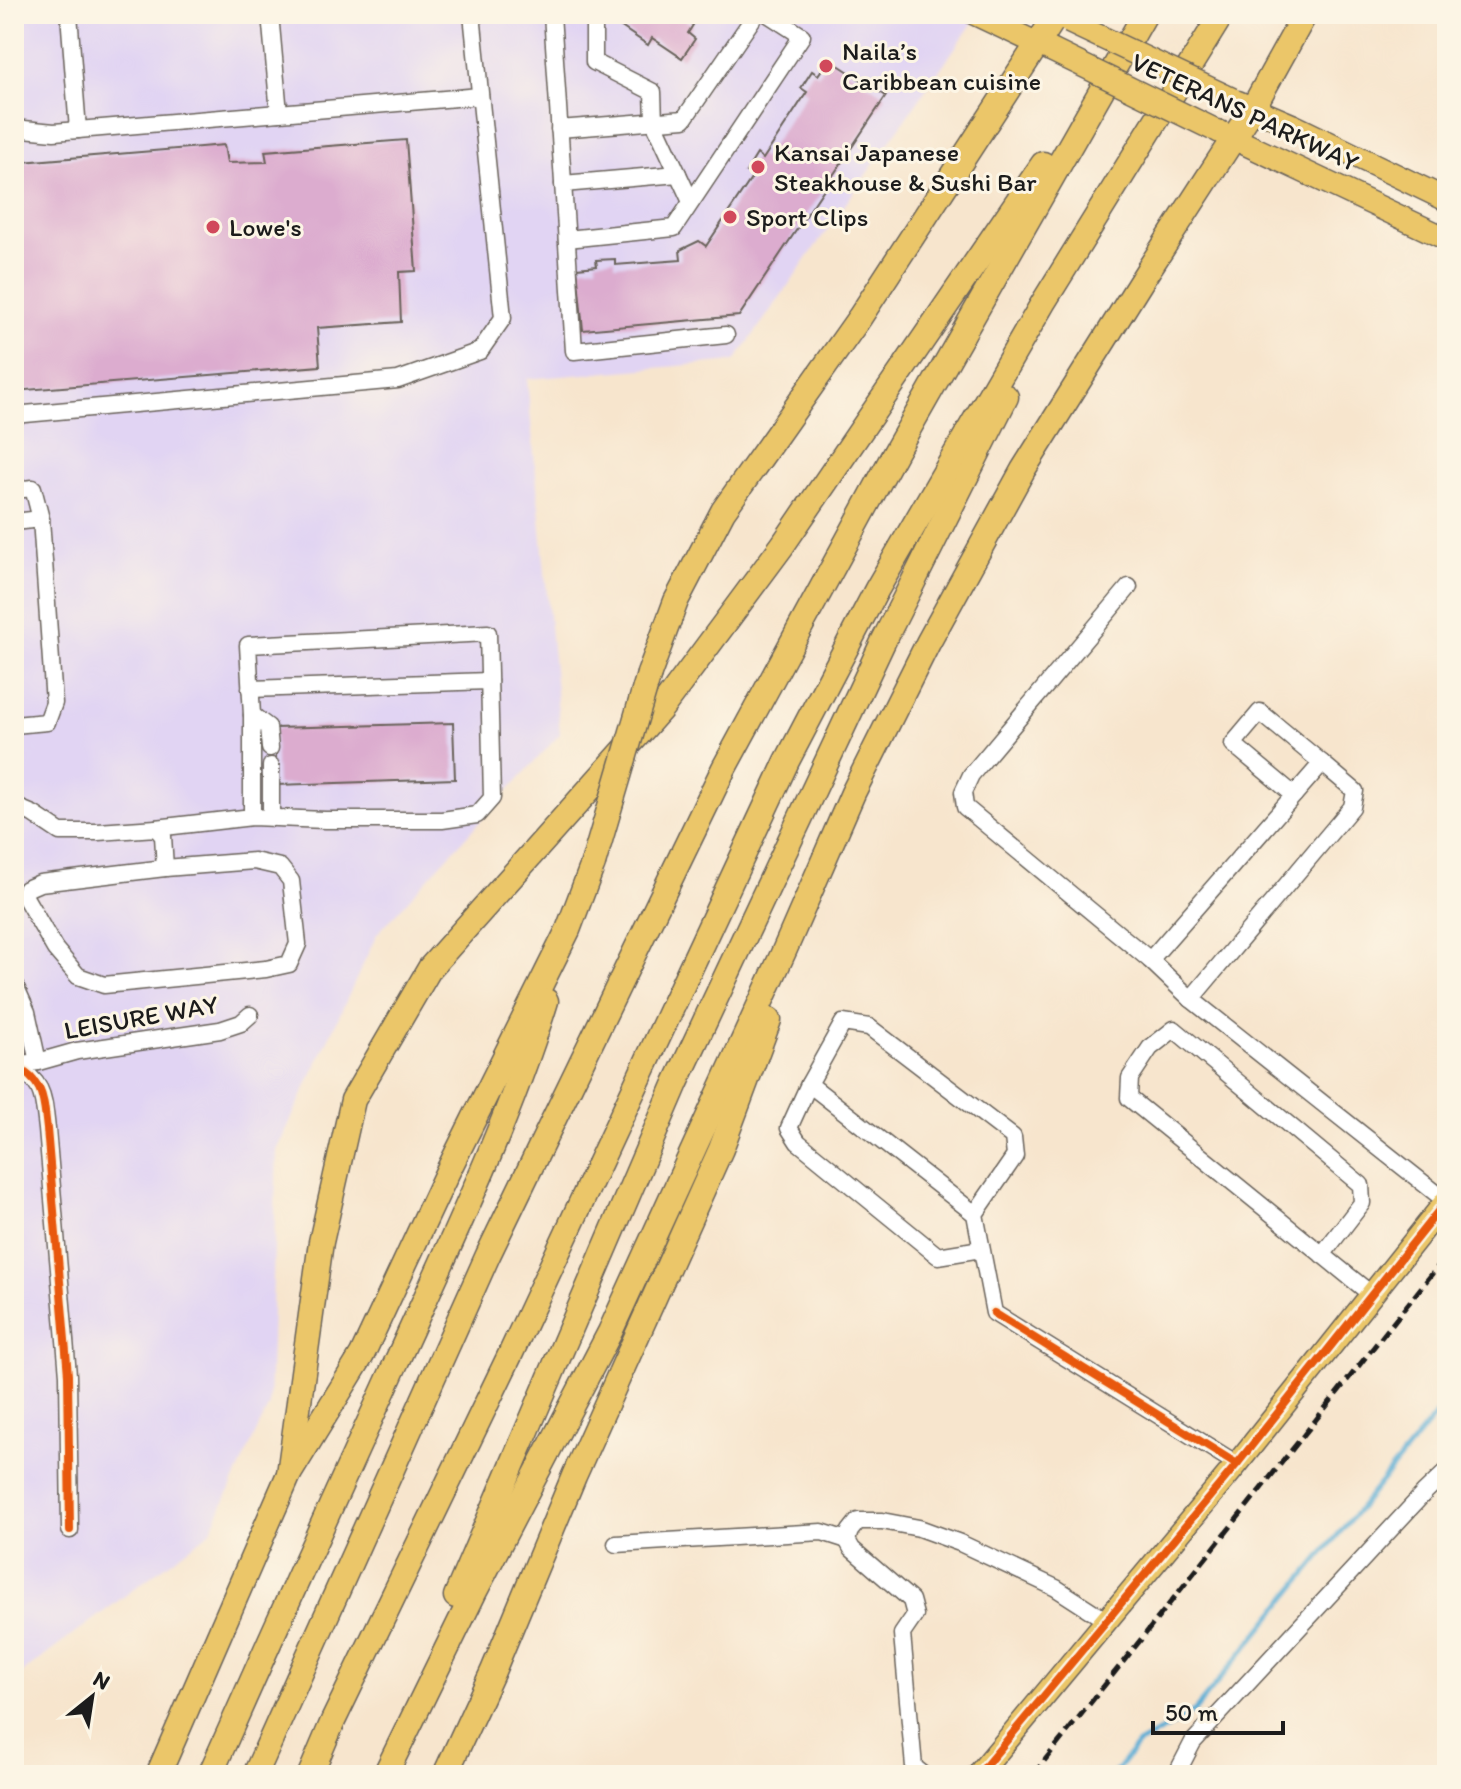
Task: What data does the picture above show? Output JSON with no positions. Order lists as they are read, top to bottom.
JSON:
{
  "streets": {
    "main road": ["VETERANS PARKWAY"],
    "street": ["LEISURE WAY"]
  },
  "places": [
    "Naila’s Caribbean cuisine",
    "Kansai Japanese Steakhouse & Sushi Bar",
    "Sport Clips",
    "Lowe's"
  ],
  "scale_bar": "50 m",
  "north": "top right"
}
